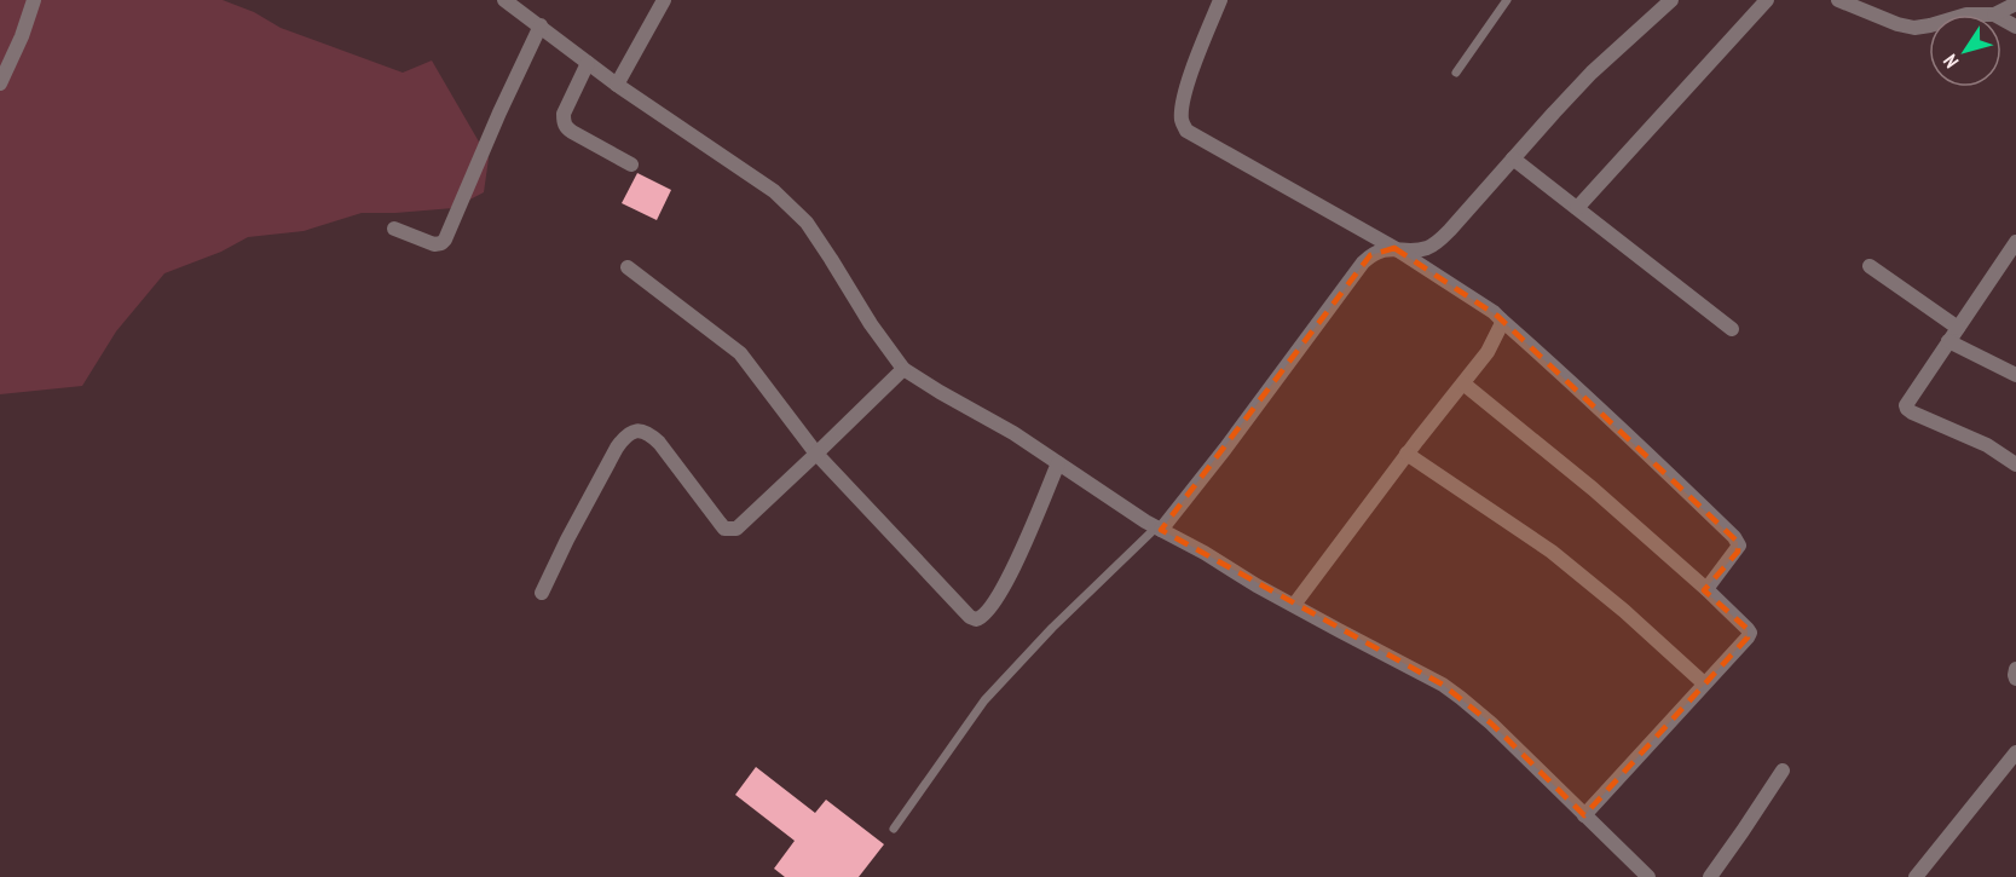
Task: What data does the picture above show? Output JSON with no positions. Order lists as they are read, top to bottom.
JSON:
{
  "north": "bottom left"
}
